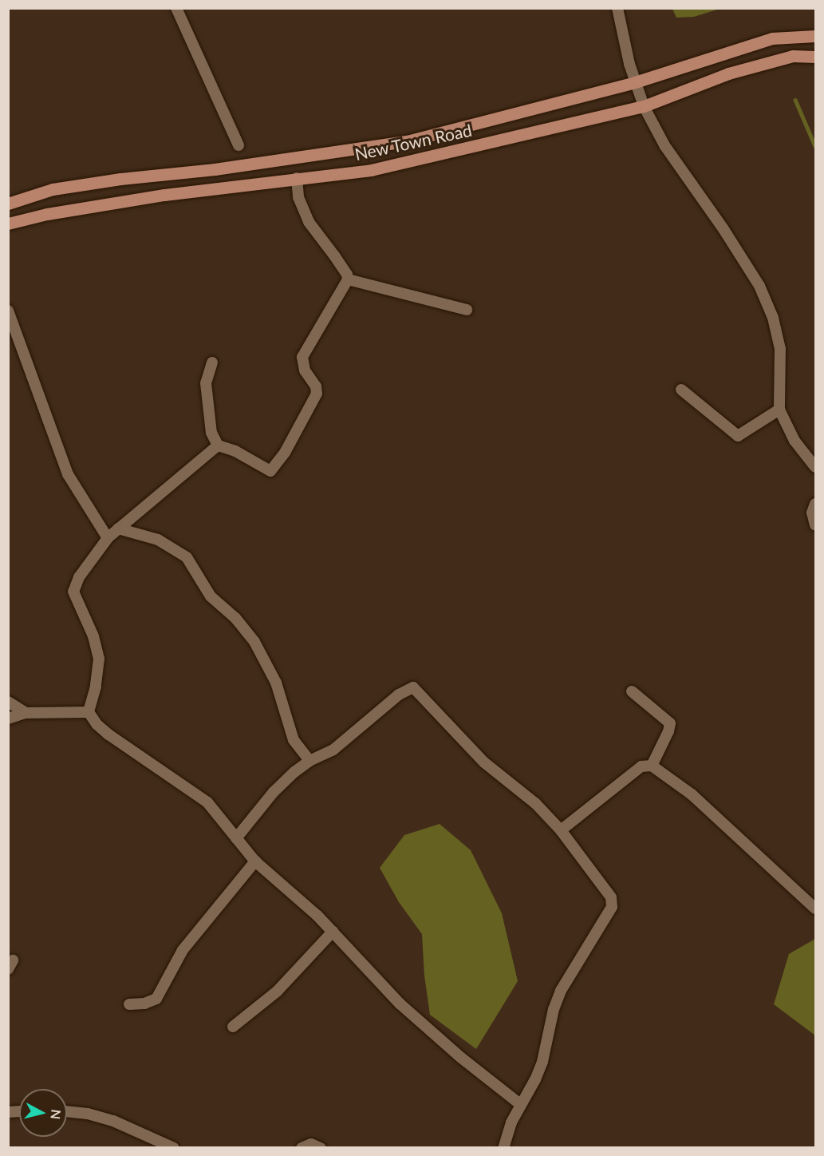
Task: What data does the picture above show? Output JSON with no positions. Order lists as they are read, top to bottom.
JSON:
{
  "streets": {
    "main road": ["New Town Road"]
  },
  "north": "right"
}
